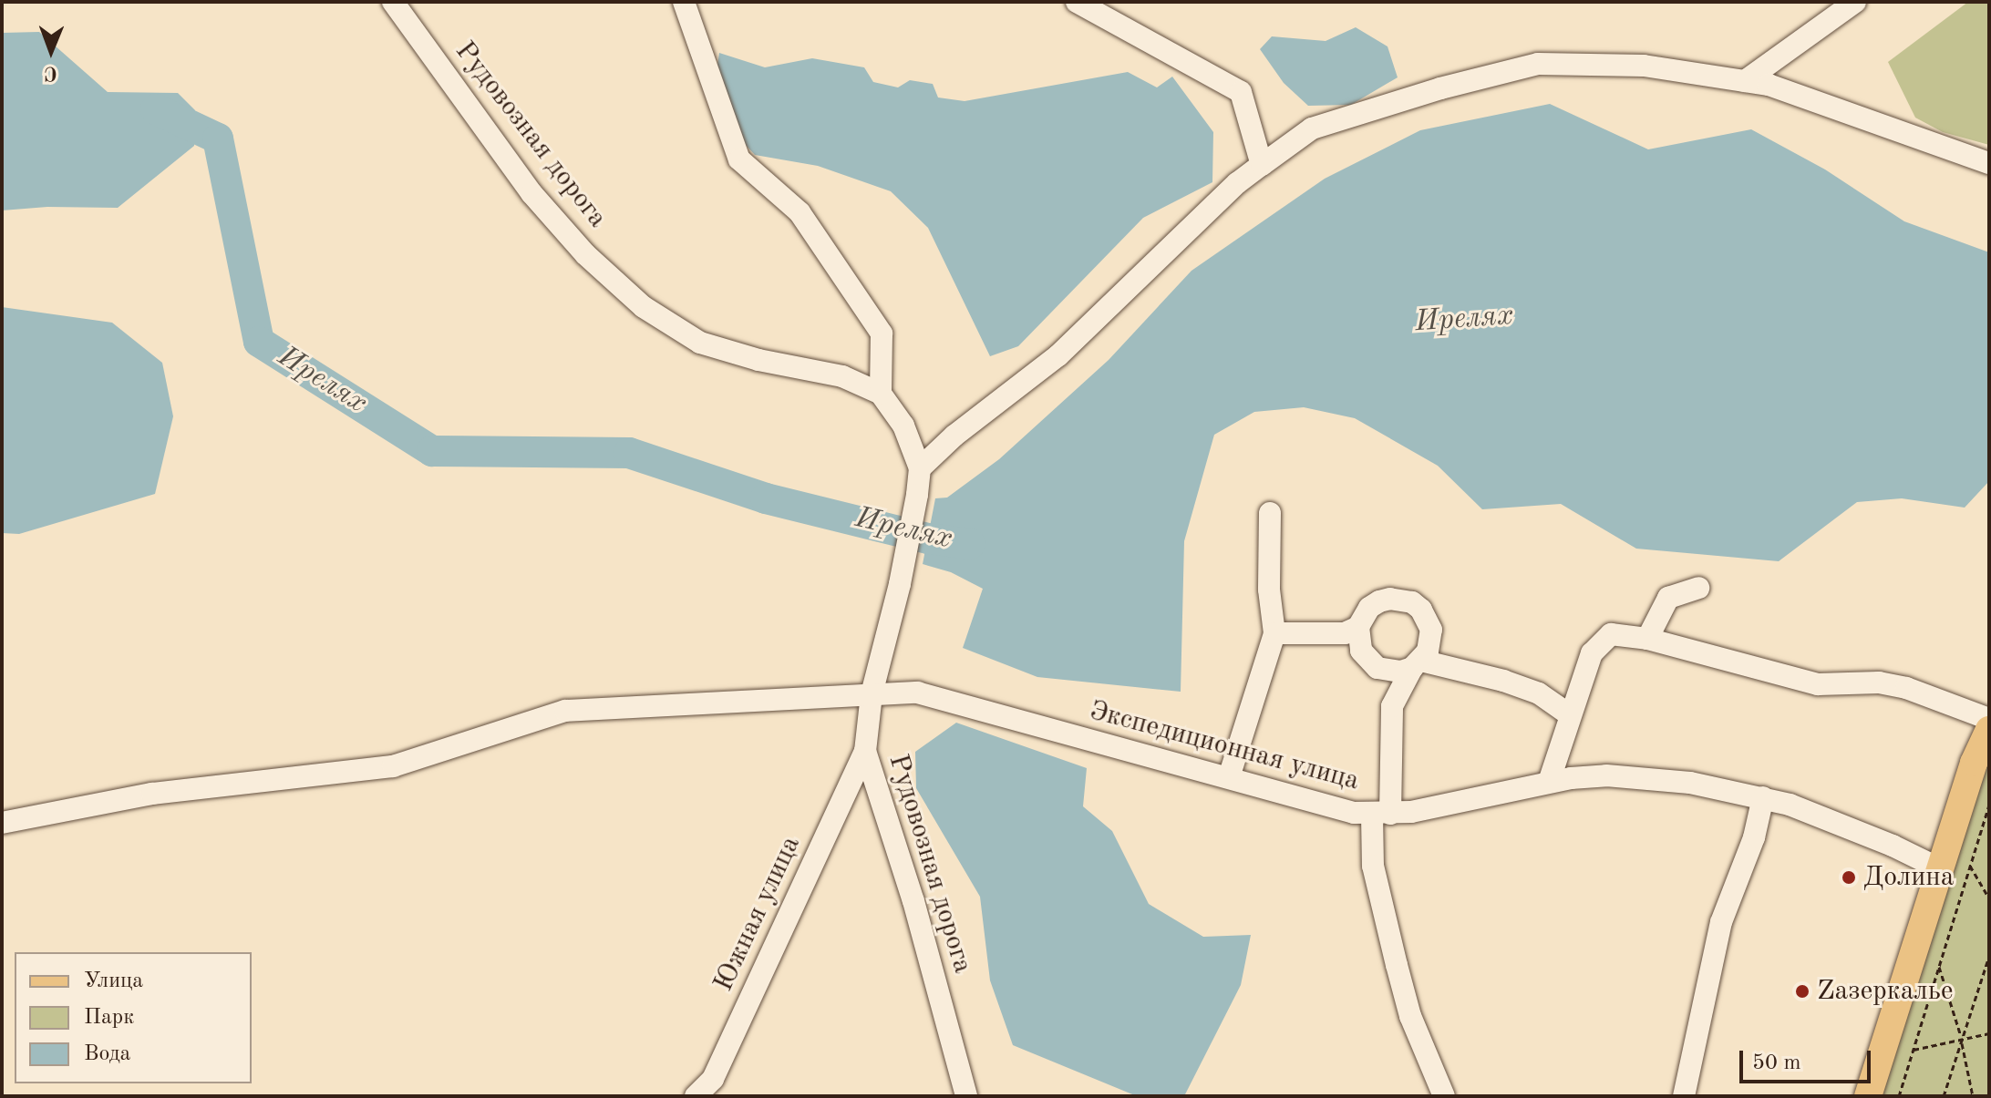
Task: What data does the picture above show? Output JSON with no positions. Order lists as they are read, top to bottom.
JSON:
{
  "streets": {
    "street": ["Рудовозная дорога", "Экспедиционная улица", "Южная улица"]
  },
  "crossings": [
    ["Рудовозная дорога", "Экспедиционная улица"],
    ["Рудовозная дорога", "Южная улица"]
  ],
  "water": ["Ирелях"],
  "places": ["Долина", "Zазеркалье"],
  "legend": ["Улица", "Парк", "Вода"],
  "scale_bar": "50 m",
  "north": "bottom"
}
